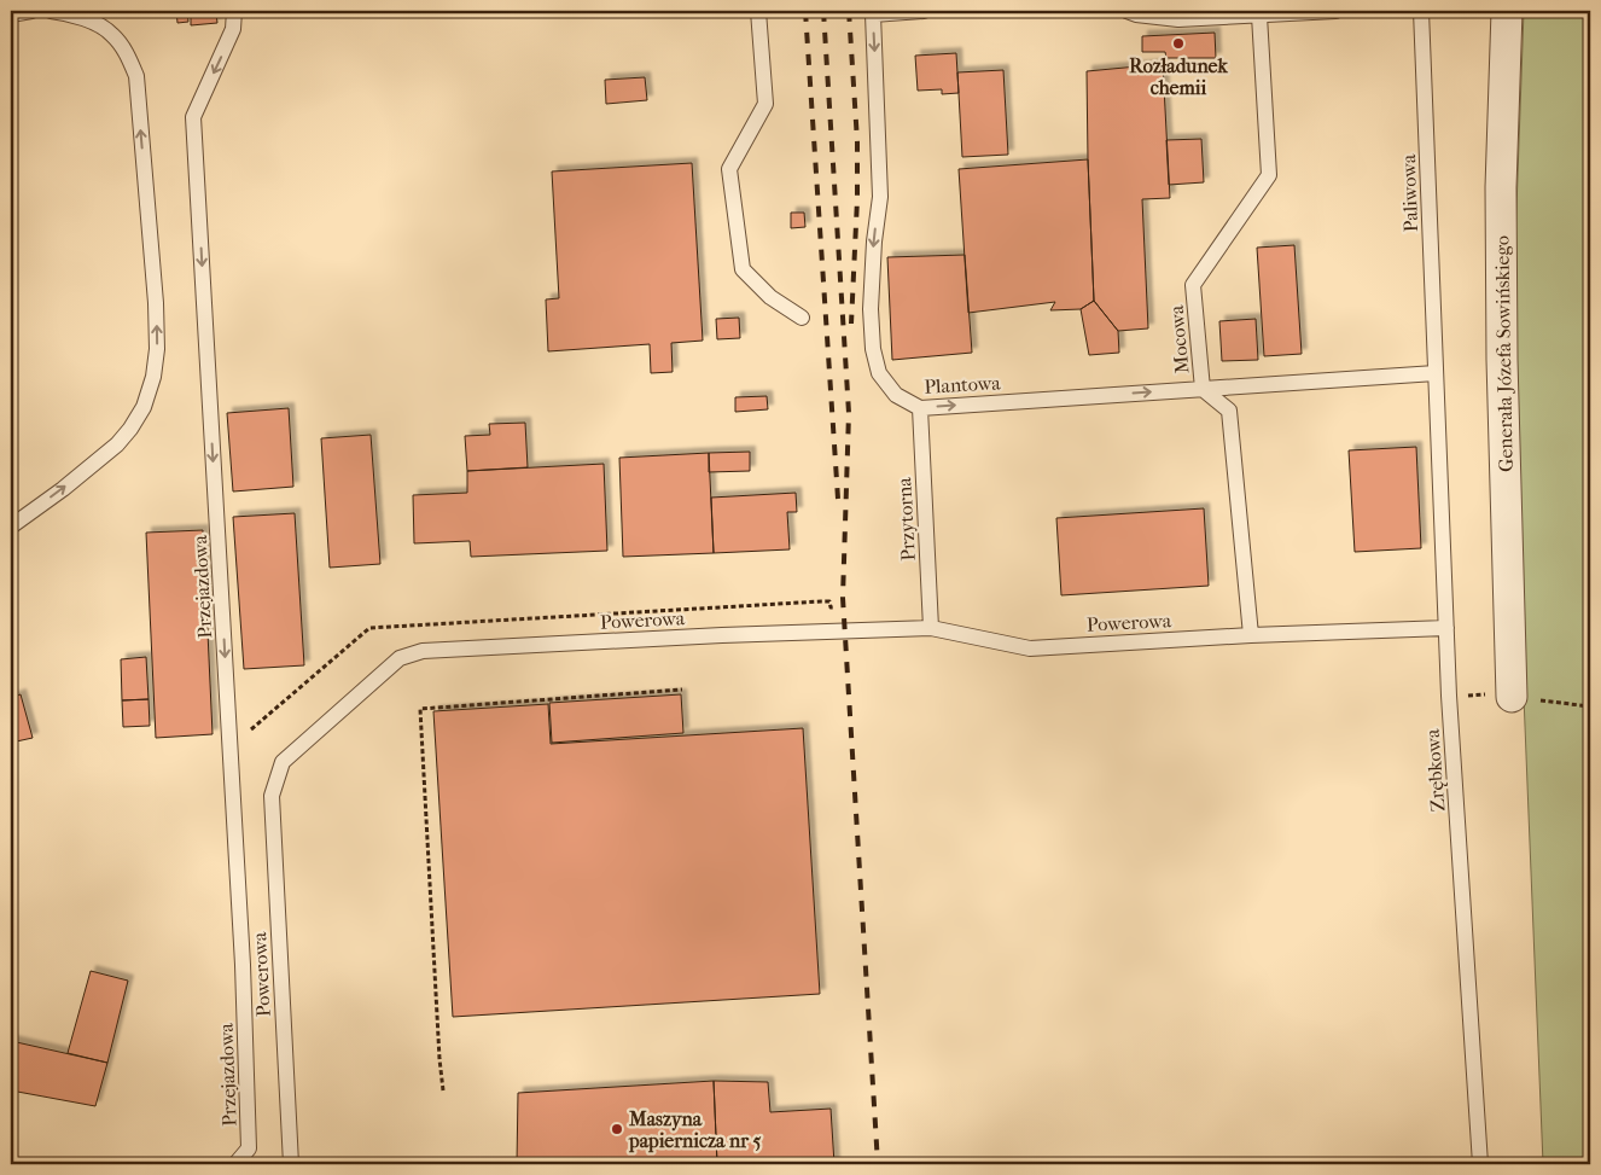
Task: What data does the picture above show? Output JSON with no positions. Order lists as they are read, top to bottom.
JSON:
{
  "streets": {
    "street": ["Generała Józefa Sowińskiego"],
    "lane": [
      "Paliwowa",
      "Mocowa",
      "Plantowa",
      "Przytorna",
      "Przejazdowa",
      "Powerowa",
      "Zrębkowa"
    ]
  },
  "crossings": [
    ["Paliwowa", "Plantowa"],
    ["Paliwowa", "Zrębkowa"],
    ["Mocowa", "Plantowa"],
    ["Mocowa", "Powerowa"],
    ["Plantowa", "Przytorna"],
    ["Plantowa", "Zrębkowa"],
    ["Przytorna", "Powerowa"],
    ["Powerowa", "Zrębkowa"]
  ],
  "one_way": ["Przejazdowa"],
  "places": ["Rozładunek chemii", "Maszyna papiernicza nr 5"]
}
